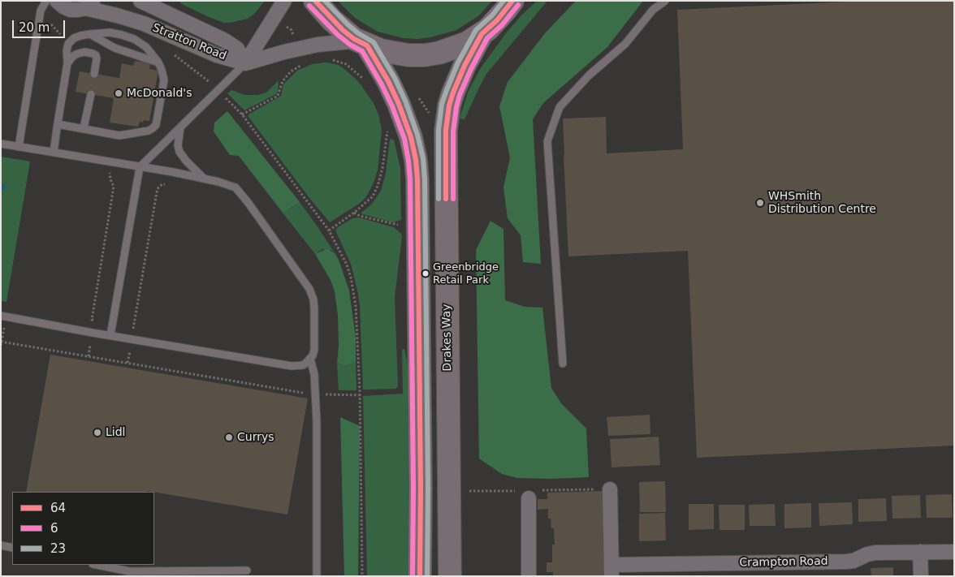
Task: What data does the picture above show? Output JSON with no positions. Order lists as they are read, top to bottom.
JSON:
{
  "streets": {
    "main road": ["Drakes Way"],
    "street": ["Stratton Road", "Crampton Road"]
  },
  "places": [
    "McDonald's",
    "WHSmith Distribution Centre",
    "Greenbridge Retail Park",
    "Lidl",
    "Currys"
  ],
  "lines": ["transit line 64", "transit line 23", "transit line 6"],
  "legend": ["64", "6", "23"],
  "scale_bar": "20 m"
}
